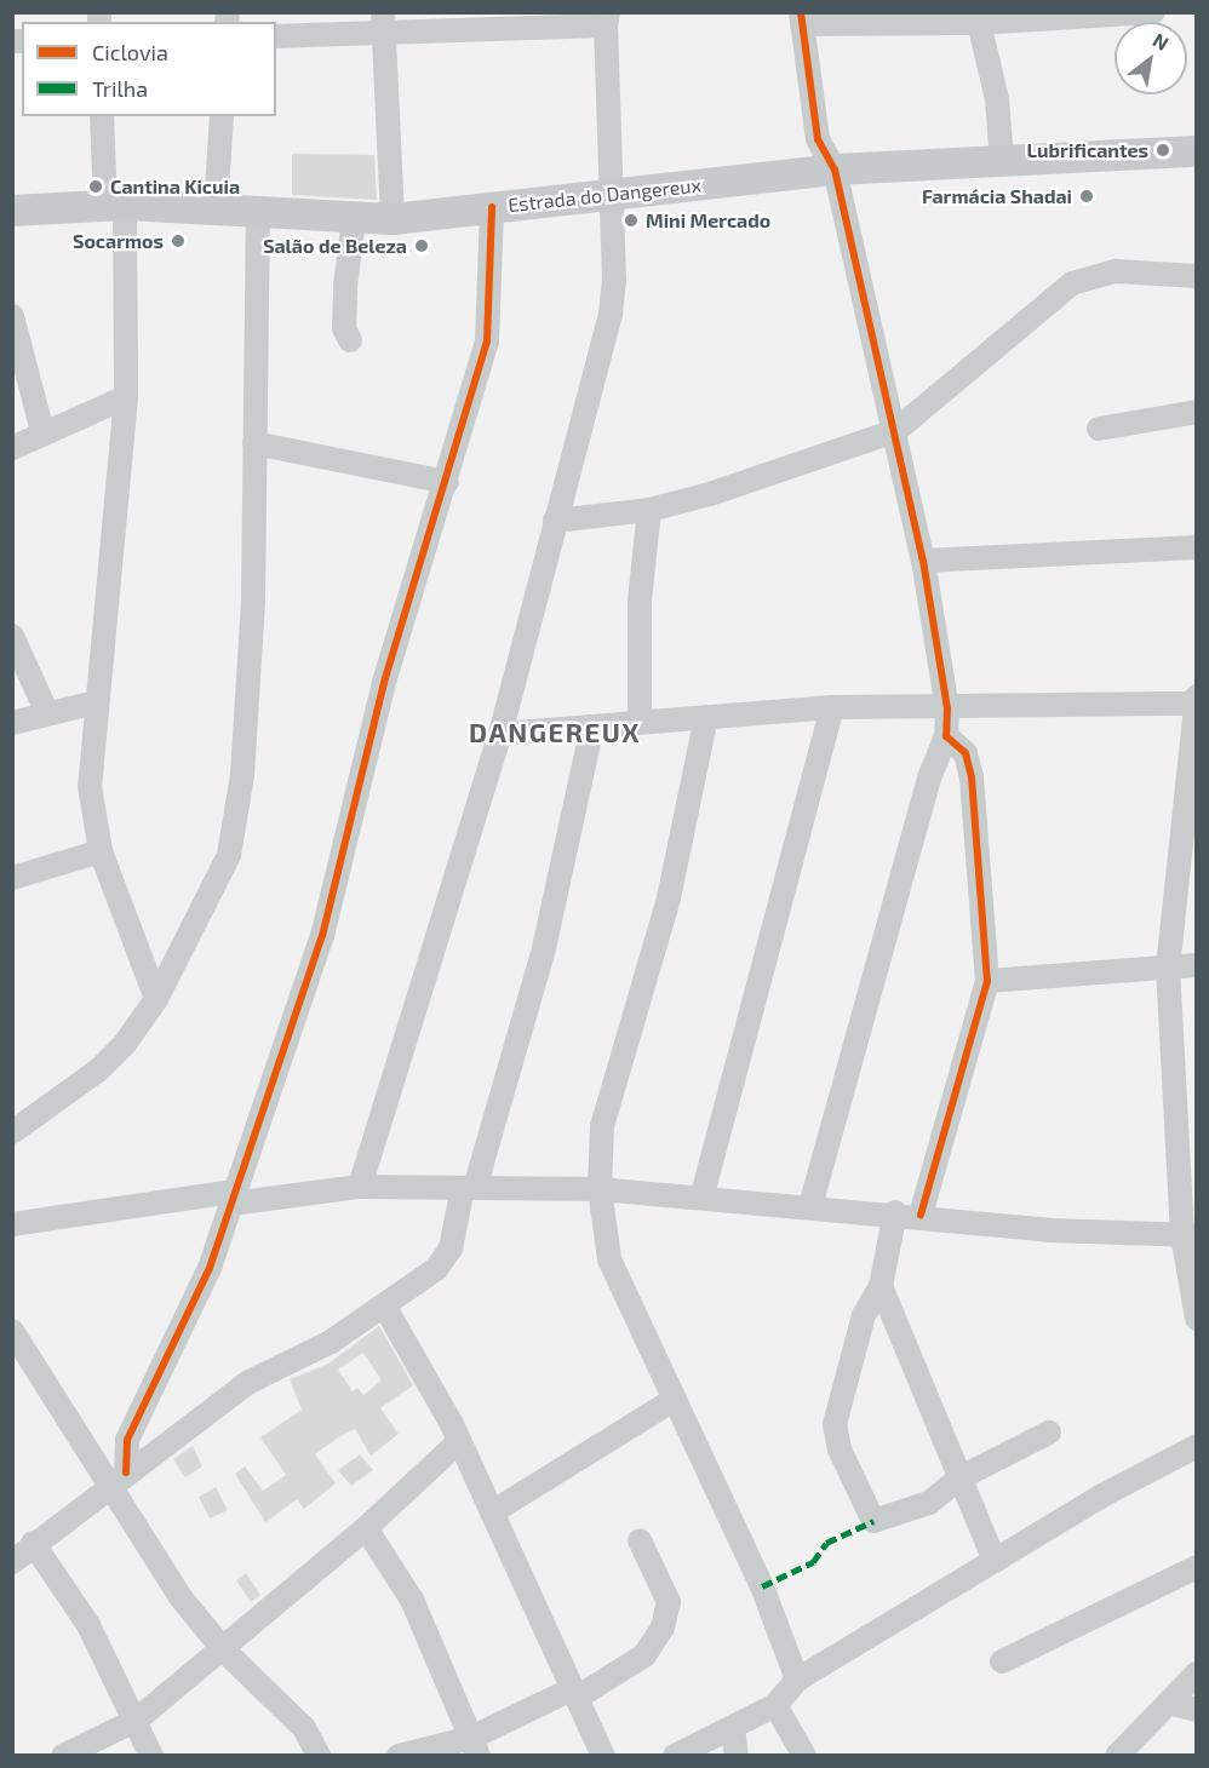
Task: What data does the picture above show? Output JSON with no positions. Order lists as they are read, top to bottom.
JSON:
{
  "streets": {
    "main road": ["Estrada do Dangereux"]
  },
  "districts": ["DANGEREUX"],
  "places": [
    "Lubrificantes",
    "Cantina Kicuia",
    "Farmácia Shadai",
    "Mini Mercado",
    "Socarmos",
    "Salão de Beleza"
  ],
  "legend": ["Ciclovia", "Trilha"],
  "north": "top right"
}
